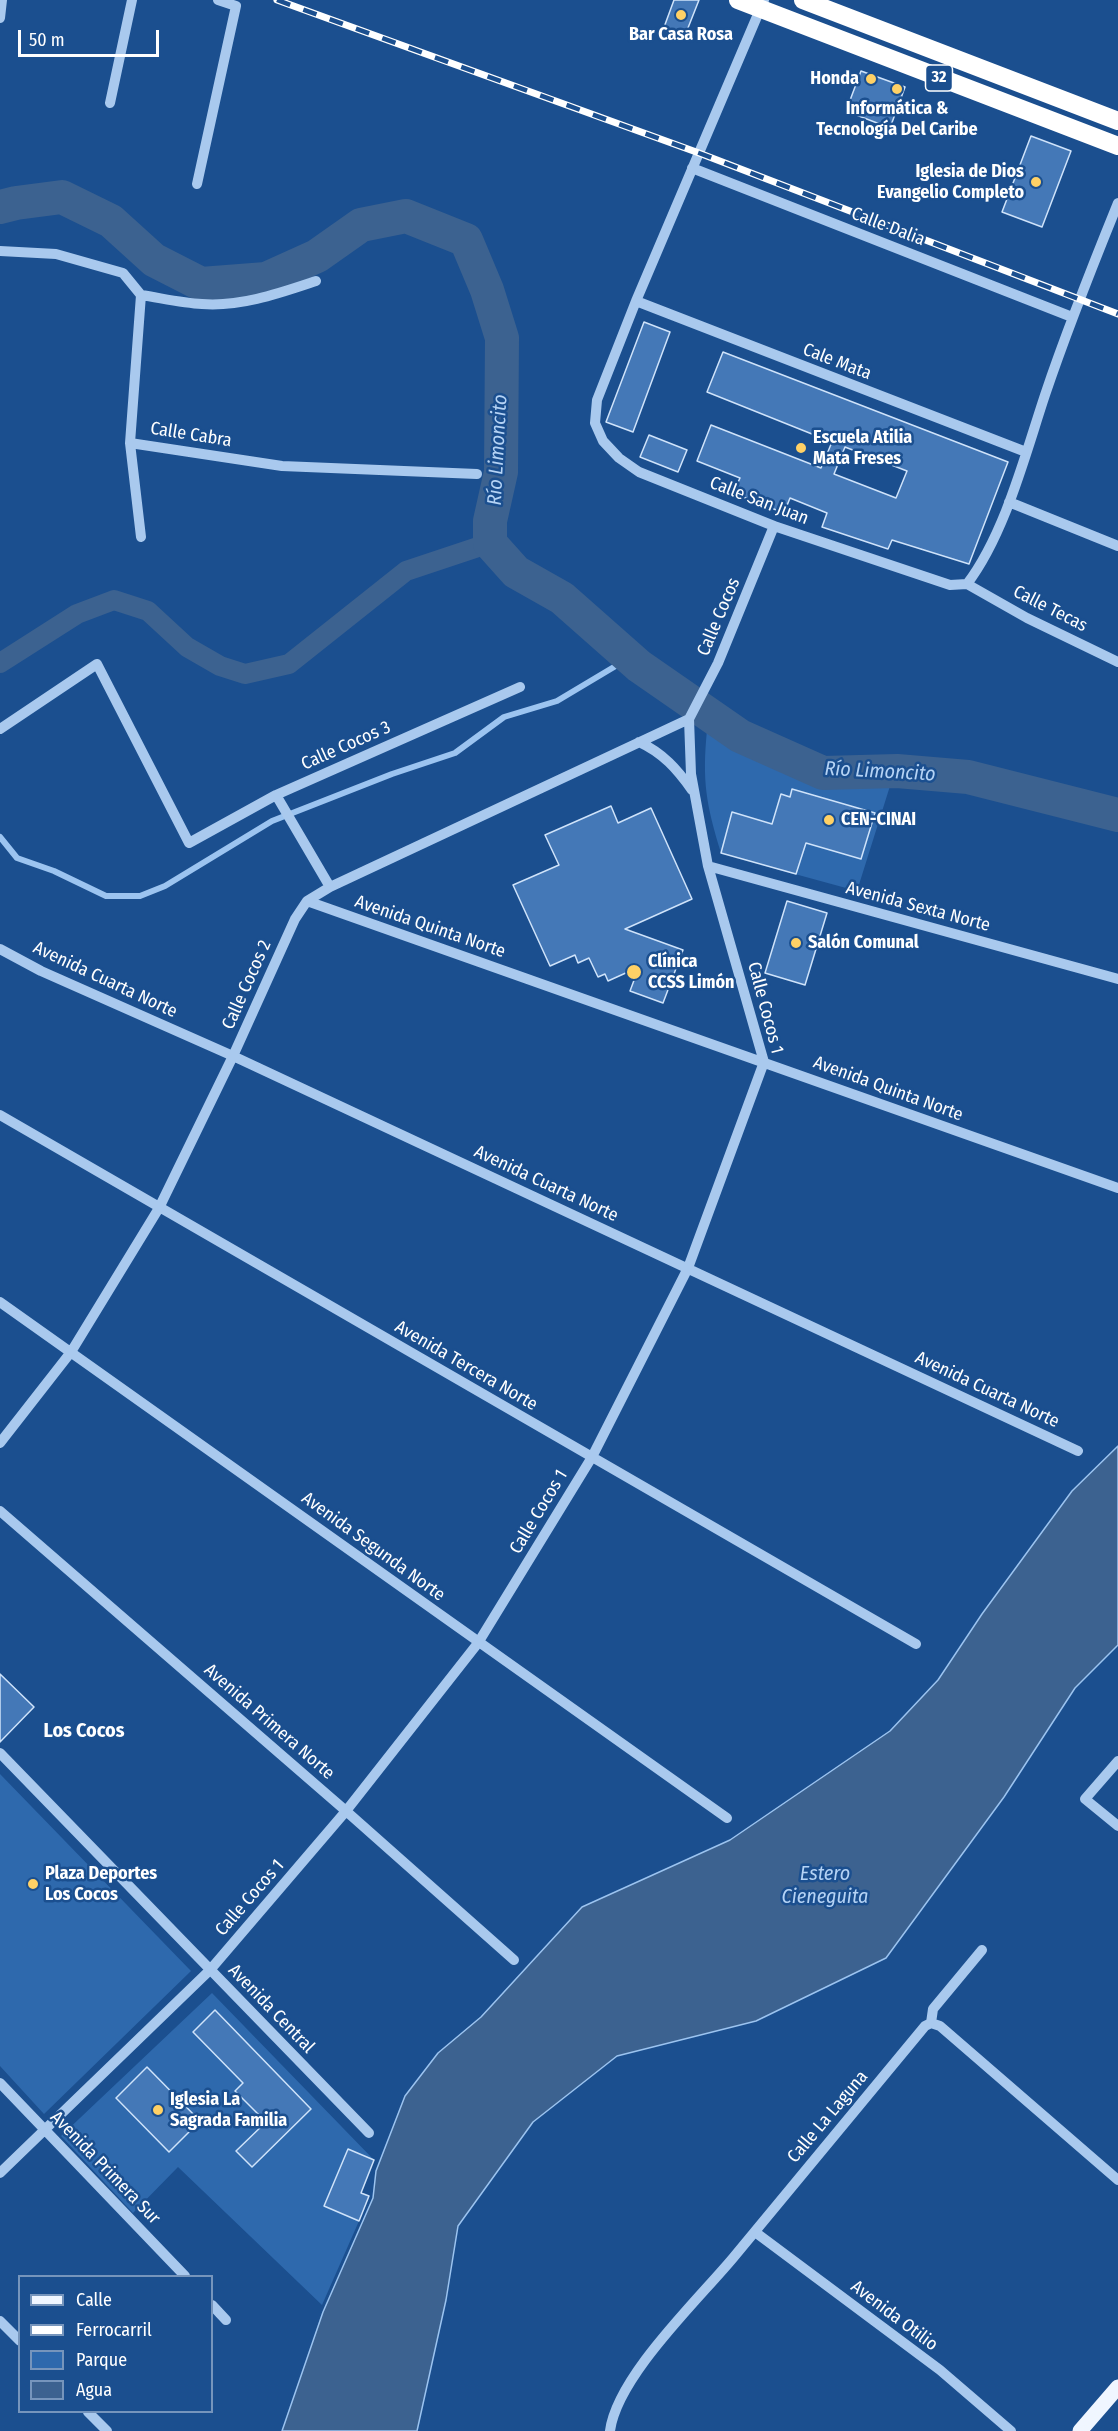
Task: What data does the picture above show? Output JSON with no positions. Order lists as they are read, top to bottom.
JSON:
{
  "streets": {
    "highway": ["32"],
    "street": [
      "Calle Dalia",
      "Cale Mata",
      "Calle Cabra",
      "Calle San Juan",
      "Calle Tecas",
      "Calle Cocos",
      "Calle Cocos 3",
      "Avenida Sexta Norte",
      "Avenida Quinta Norte",
      "Avenida Cuarta Norte",
      "Calle Cocos 2",
      "Calle Cocos 1",
      "Avenida Tercera Norte",
      "Avenida Segunda Norte",
      "Avenida Primera Norte",
      "Avenida Central",
      "Calle La Laguna",
      "Avenida Primera Sur",
      "Avenida Otilio"
    ]
  },
  "crossings": [
    ["32", "Calle San Juan"],
    ["Calle Dalia", "Calle San Juan"],
    ["Cale Mata", "Calle San Juan"],
    ["Calle San Juan", "Calle Tecas"],
    ["Calle San Juan", "Calle Cocos"],
    ["Calle Cocos", "Calle Cocos 2"],
    ["Calle Cocos", "Calle Cocos 1"],
    ["Avenida Sexta Norte", "Calle Cocos 1"],
    ["Avenida Quinta Norte", "Calle Cocos 2"],
    ["Avenida Quinta Norte", "Calle Cocos 1"],
    ["Avenida Cuarta Norte", "Calle Cocos 2"],
    ["Avenida Cuarta Norte", "Calle Cocos 1"],
    ["Calle Cocos 2", "Calle Cocos 1"],
    ["Calle Cocos 2", "Avenida Tercera Norte"],
    ["Calle Cocos 2", "Avenida Segunda Norte"],
    ["Calle Cocos 1", "Avenida Tercera Norte"],
    ["Calle Cocos 1", "Avenida Segunda Norte"],
    ["Calle Cocos 1", "Avenida Primera Norte"],
    ["Calle Cocos 1", "Avenida Central"],
    ["Calle Cocos 1", "Avenida Primera Sur"],
    ["Calle La Laguna", "Avenida Otilio"]
  ],
  "districts": ["Los Cocos"],
  "water": ["Río Limoncito", "Estero Cieneguita"],
  "places": [
    "Bar Casa Rosa",
    "Honda",
    "Informática & Tecnología Del Caribe",
    "Iglesia de Dios Evangelio Completo",
    "Escuela Atilia Mata Freses",
    "CEN-CINAI",
    "Salón Comunal",
    "Clínica CCSS Limón",
    "Plaza Deportes Los Cocos",
    "Iglesia La Sagrada Familia"
  ],
  "legend": [
    "Calle",
    "Ferrocarril",
    "Parque",
    "Agua"
  ],
  "scale_bar": "50 m"
}
